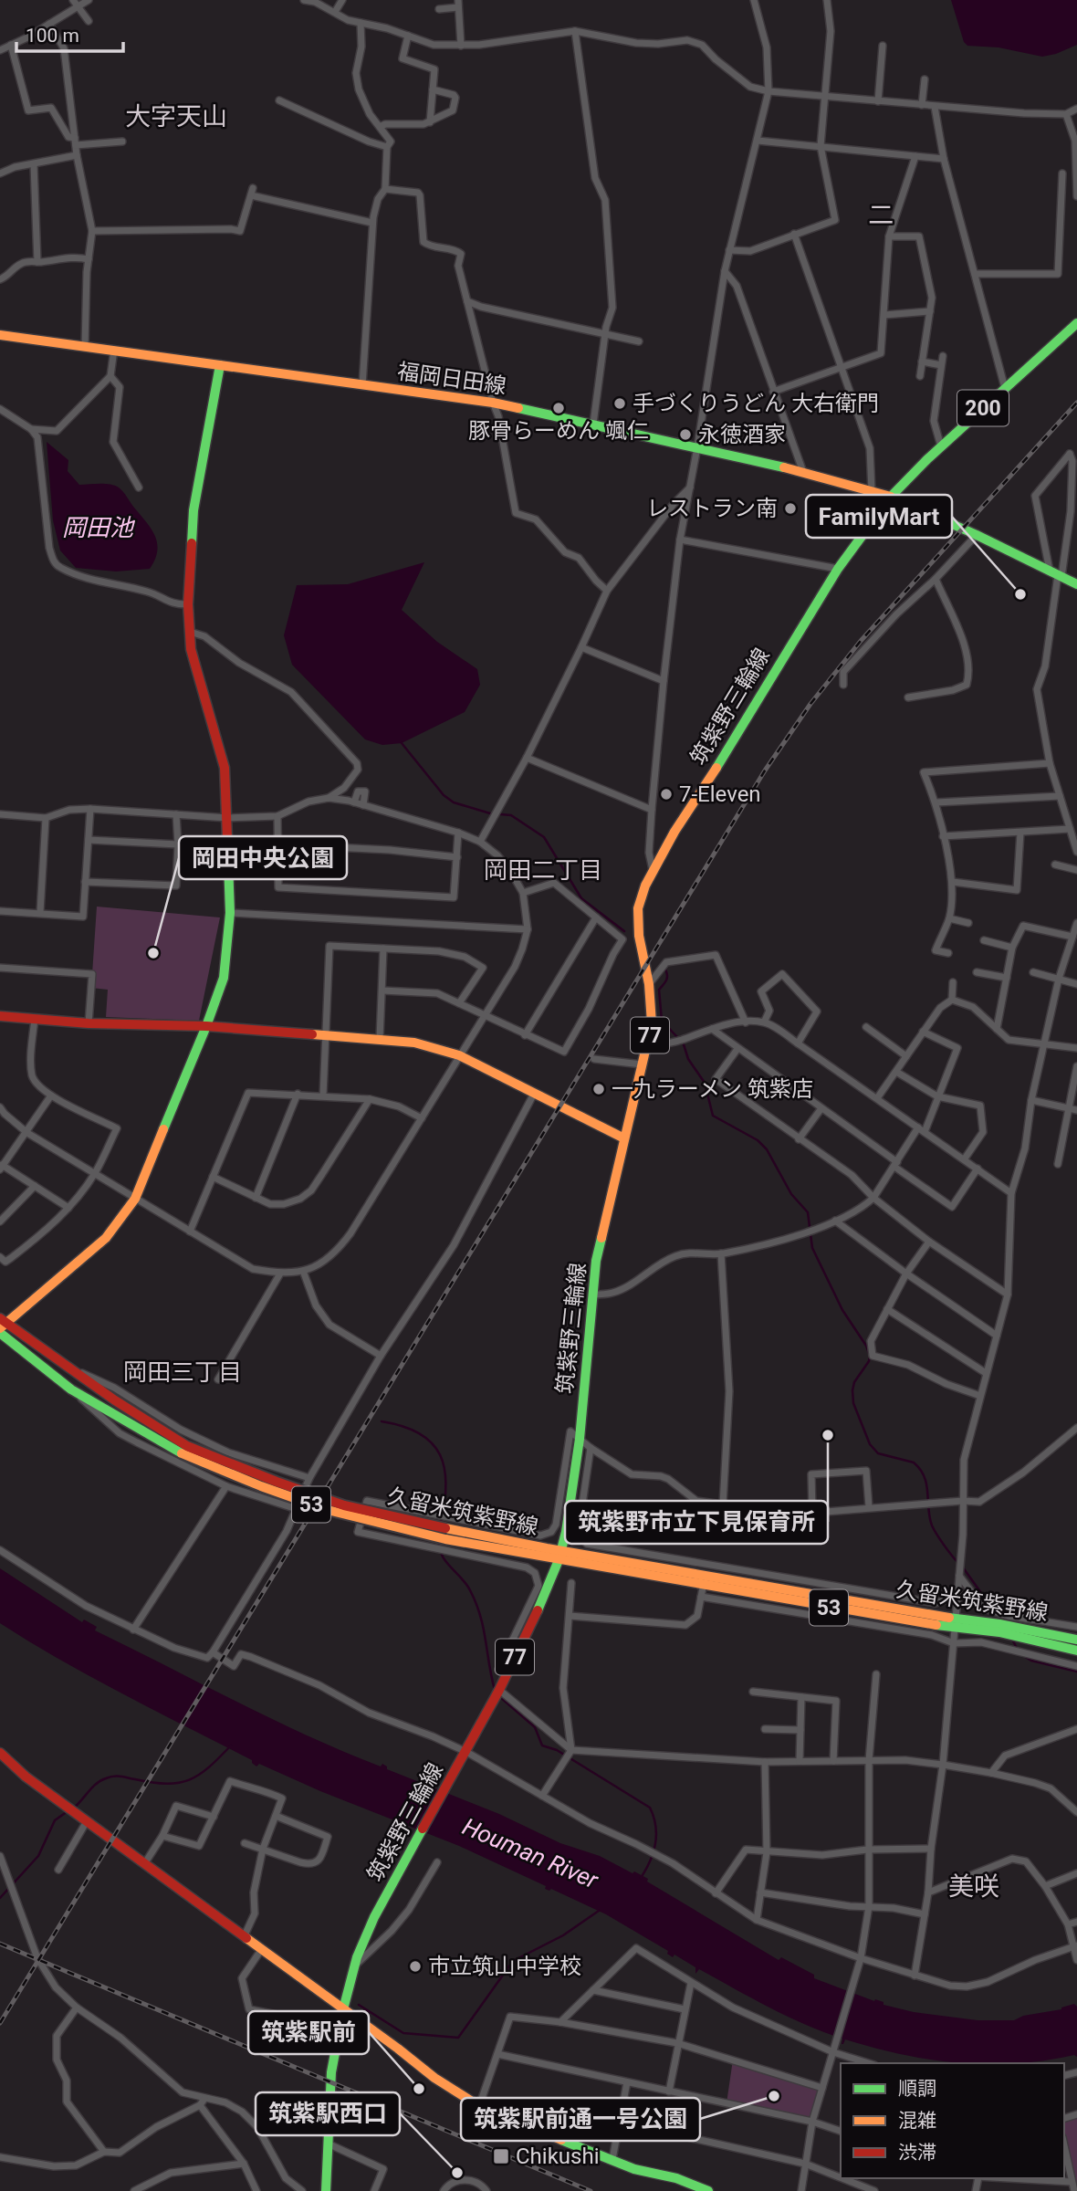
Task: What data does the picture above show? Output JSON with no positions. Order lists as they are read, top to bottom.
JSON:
{
  "streets": {
    "main road": [
      "福岡日田線",
      "200",
      "筑紫野三輪線",
      "77",
      "53",
      "久留米筑紫野線"
    ]
  },
  "crossings": [
    ["福岡日田線", "200"],
    ["福岡日田線", "筑紫野三輪線"],
    ["200", "筑紫野三輪線"],
    ["筑紫野三輪線", "久留米筑紫野線"]
  ],
  "districts": [
    "大字天山",
    "二",
    "岡田二丁目",
    "岡田三丁目",
    "美咲"
  ],
  "water": ["岡田池", "Houman River"],
  "places": {
    "other": [
      "手づくりうどん 大右衛門",
      "豚骨らーめん 颯仁",
      "永徳酒家",
      "レストラン南",
      "FamilyMart",
      "7-Eleven",
      "岡田中央公園",
      "一九ラーメン 筑紫店",
      "筑紫野市立下見保育所",
      "市立筑山中学校",
      "筑紫駅前",
      "筑紫駅前通一号公園",
      "筑紫駅西口"
    ],
    "transit": ["Chikushi"]
  },
  "legend": ["順調", "混雑", "渋滞"],
  "scale_bar": "100 m"
}
